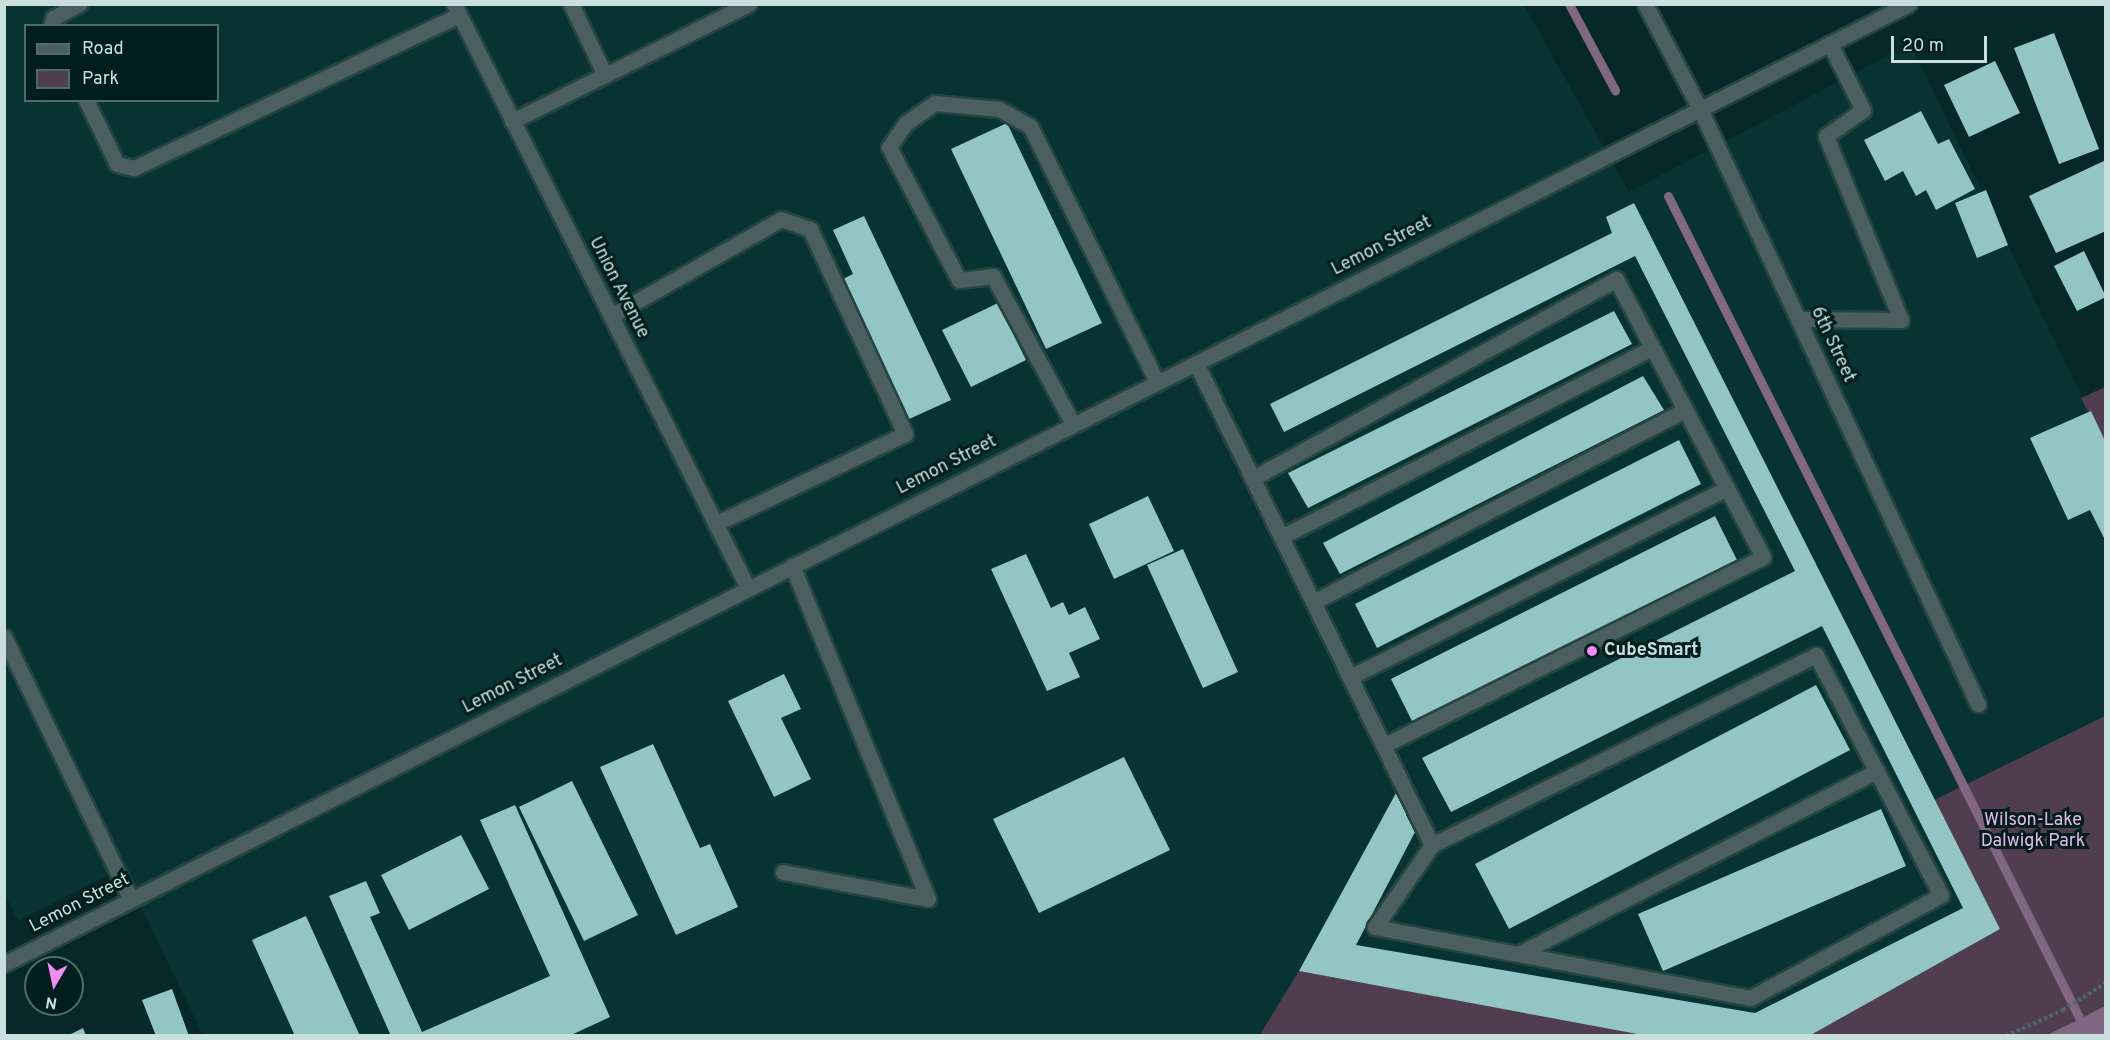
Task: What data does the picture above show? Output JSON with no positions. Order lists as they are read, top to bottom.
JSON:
{
  "streets": {
    "street": ["Lemon Street", "Union Avenue", "6th Street"]
  },
  "crossings": [
    ["Lemon Street", "Union Avenue"],
    ["Lemon Street", "6th Street"]
  ],
  "parks": ["Wilson-Lake Dalwigk Park"],
  "places": ["CubeSmart"],
  "legend": ["Road", "Park"],
  "scale_bar": "20 m",
  "north": "bottom"
}
